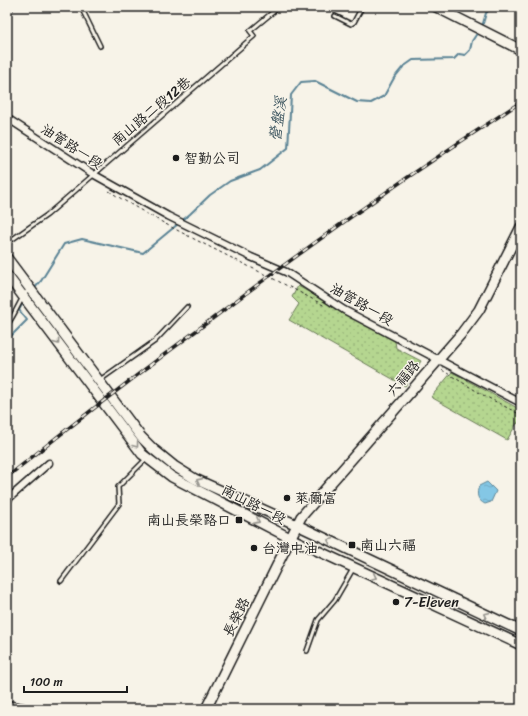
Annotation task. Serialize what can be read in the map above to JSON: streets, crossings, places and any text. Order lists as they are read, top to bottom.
{
  "streets": {
    "street": [
      "油管路一段",
      "六福路",
      "南山路一段",
      "長榮路"
    ],
    "lane": ["南山路二段12巷"]
  },
  "crossings": [
    ["南山路二段12巷", "油管路一段"],
    ["油管路一段", "六福路"],
    ["六福路", "南山路一段"],
    ["六福路", "長榮路"],
    ["南山路一段", "長榮路"]
  ],
  "water": ["營盤溪"],
  "places": {
    "other": [
      "智勤公司",
      "萊爾富",
      "台灣中油",
      "7-Eleven"
    ],
    "transit": ["南山長榮路口", "南山六福"]
  },
  "scale_bar": "100 m"
}
